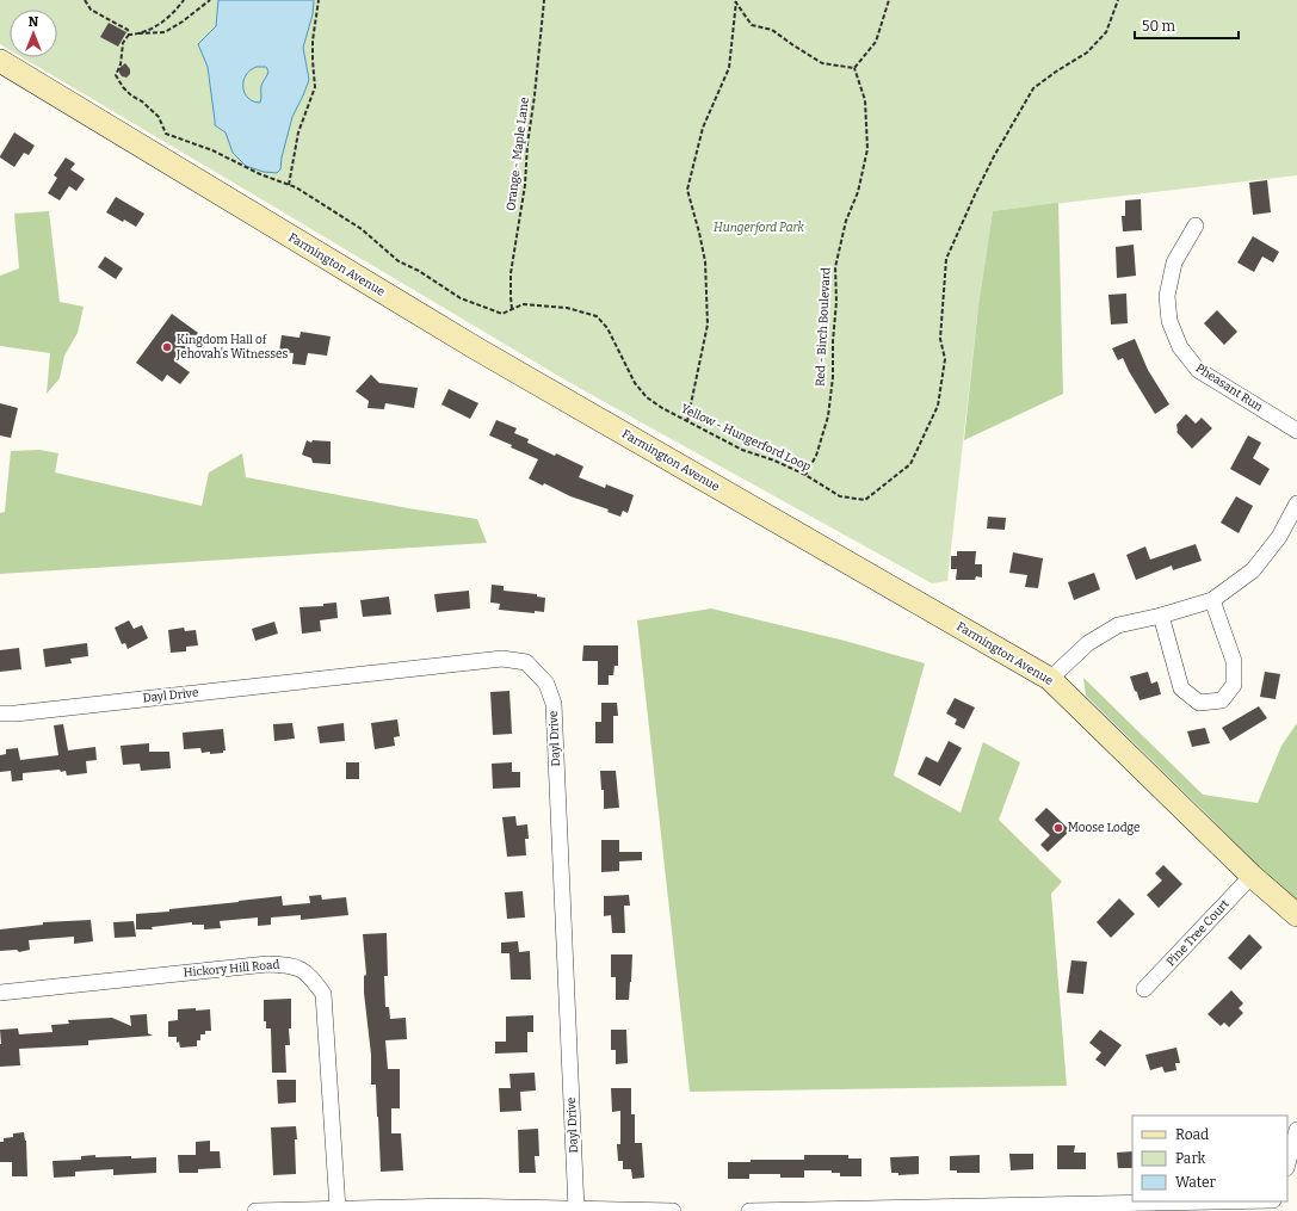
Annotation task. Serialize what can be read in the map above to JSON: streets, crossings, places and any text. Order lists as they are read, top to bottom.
{
  "streets": {
    "main road": ["Farmington Avenue"],
    "street": [
      "Pheasant Run",
      "Dayl Drive",
      "Pine Tree Court",
      "Hickory Hill Road"
    ],
    "path": ["Orange - Maple Lane", "Red - Birch Boulevard", "Yellow - Hungerford Loop"]
  },
  "crossings": [
    ["Orange - Maple Lane", "Yellow - Hungerford Loop"],
    ["Farmington Avenue", "Pine Tree Court"],
    ["Red - Birch Boulevard", "Yellow - Hungerford Loop"]
  ],
  "parks": ["Hungerford Park"],
  "places": ["Kingdom Hall of Jehovah's Witnesses", "Moose Lodge"],
  "legend": ["Road", "Park", "Water"],
  "scale_bar": "50 m",
  "north": "top"
}
